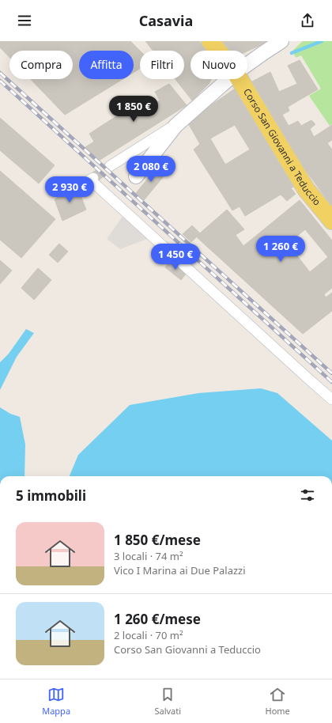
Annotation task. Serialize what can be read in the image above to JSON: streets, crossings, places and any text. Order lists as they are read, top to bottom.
{
  "streets": {
    "main road": ["Corso San Giovanni a Teduccio"]
  },
  "page": {
    "header": "Casavia",
    "chip": [
      "Compra",
      "Affitta",
      "Filtri",
      "Nuovo"
    ],
    "price": [
      "1 850 €",
      "2 080 €",
      "2 930 €",
      "1 260 €",
      "1 450 €"
    ],
    "heading": "5 immobili",
    "list": [
      {
        "name": "1 850 €/mese",
        "note": "3 locali · 74 m² · Vico I Marina ai Due Palazzi"
      },
      {
        "name": "1 260 €/mese",
        "note": "2 locali · 70 m² · Corso San Giovanni a Teduccio"
      }
    ],
    "tabs": ["Mappa", "Salvati", "Home"]
  }
}
